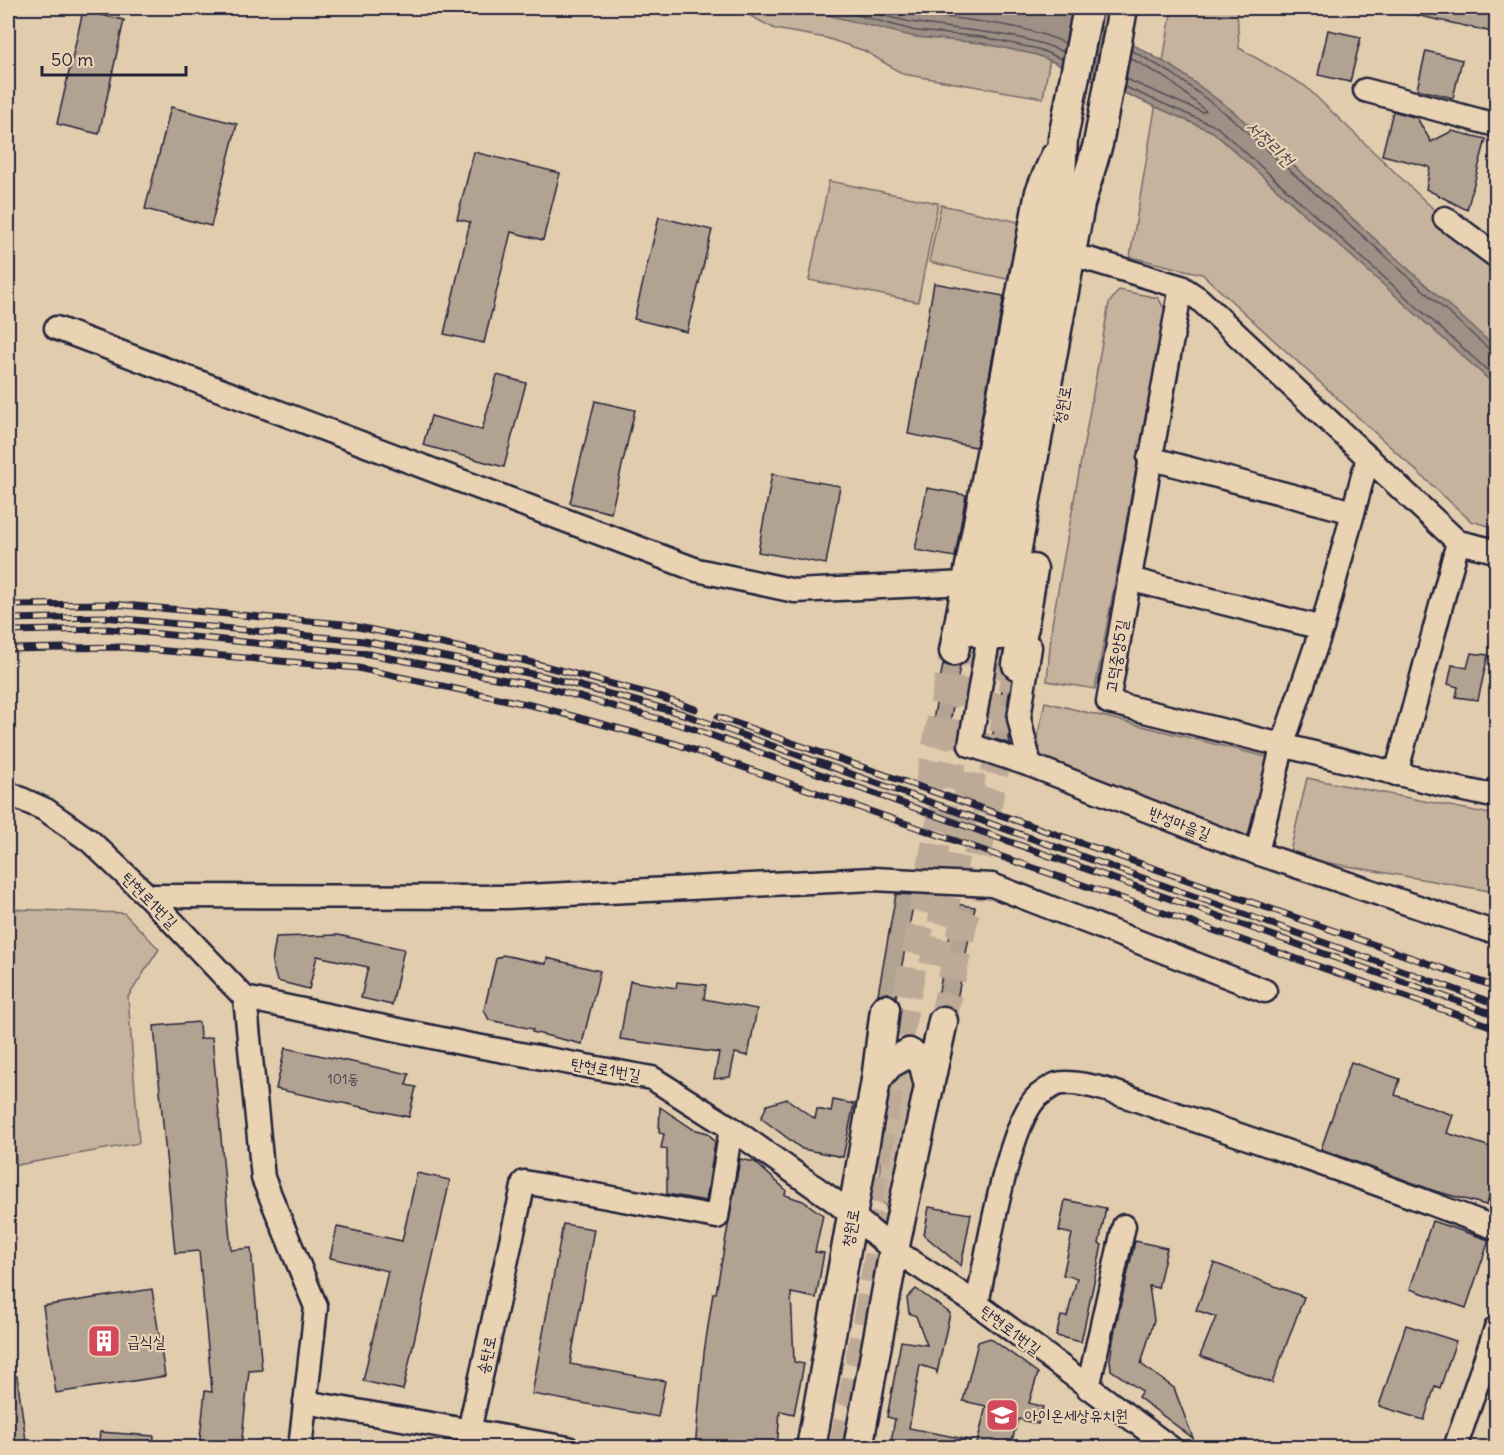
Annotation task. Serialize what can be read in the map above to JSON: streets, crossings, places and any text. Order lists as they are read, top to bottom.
{
  "streets": {
    "main road": ["청원로"],
    "street": [
      "고덕중앙5길",
      "반성마을길",
      "탄현로1번길",
      "송탄로"
    ]
  },
  "crossings": [
    ["청원로", "반성마을길"],
    ["청원로", "탄현로1번길"],
    ["탄현로1번길", "송탄로"]
  ],
  "water": ["서정리천"],
  "places": {
    "building": ["급식실"],
    "school or university": ["아이온세상유치원"]
  },
  "house_numbers": ["101동"],
  "scale_bar": "50 m"
}
